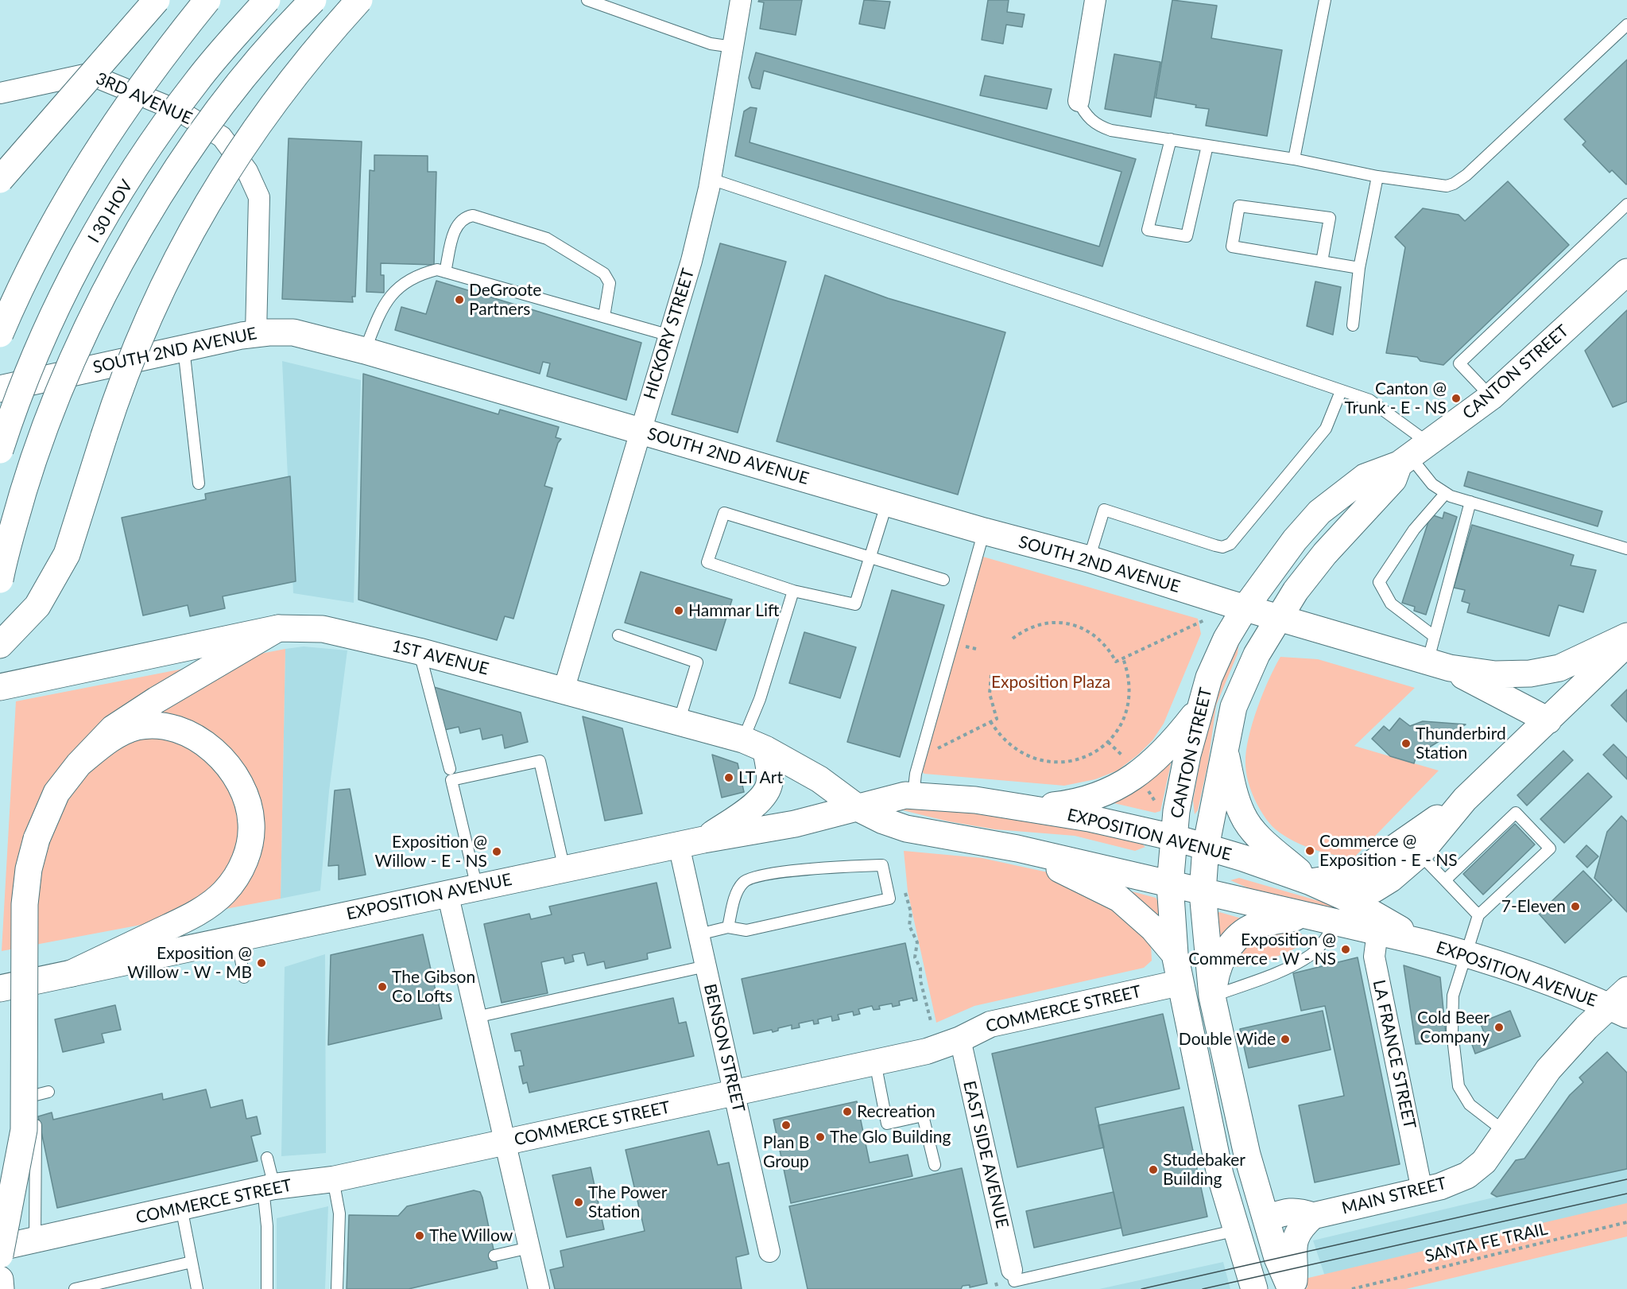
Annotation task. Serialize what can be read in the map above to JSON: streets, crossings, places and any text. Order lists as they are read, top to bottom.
{
  "streets": {
    "main road": [
      "I 30 HOV",
      "SOUTH 2ND AVENUE",
      "CANTON STREET",
      "1ST AVENUE",
      "EXPOSITION AVENUE",
      "MAIN STREET"
    ],
    "street": [
      "3RD AVENUE",
      "HICKORY STREET",
      "COMMERCE STREET",
      "BENSON STREET",
      "LA FRANCE STREET",
      "EAST SIDE AVENUE"
    ],
    "path": ["SANTA FE TRAIL"]
  },
  "crossings": [
    ["3RD AVENUE", "SOUTH 2ND AVENUE"],
    ["HICKORY STREET", "SOUTH 2ND AVENUE"],
    ["HICKORY STREET", "1ST AVENUE"],
    ["SOUTH 2ND AVENUE", "CANTON STREET"],
    ["CANTON STREET", "EXPOSITION AVENUE"],
    ["CANTON STREET", "COMMERCE STREET"],
    ["CANTON STREET", "MAIN STREET"],
    ["1ST AVENUE", "EXPOSITION AVENUE"],
    ["EXPOSITION AVENUE", "BENSON STREET"],
    ["EXPOSITION AVENUE", "LA FRANCE STREET"],
    ["EXPOSITION AVENUE", "MAIN STREET"],
    ["COMMERCE STREET", "BENSON STREET"],
    ["COMMERCE STREET", "EAST SIDE AVENUE"],
    ["LA FRANCE STREET", "MAIN STREET"]
  ],
  "parks": ["Exposition Plaza"],
  "places": [
    "DeGroote Partners",
    "Canton @ Trunk - E - NS",
    "Hammar Lift",
    "Thunderbird Station",
    "LT Art",
    "Commerce @ Exposition - E - NS",
    "Exposition @ Willow - E - NS",
    "7-Eleven",
    "Exposition @ Commerce - W - NS",
    "Exposition @ Willow - W - MB",
    "The Gibson Co Lofts",
    "Cold Beer Company",
    "Double Wide",
    "Recreation",
    "Plan B Group",
    "The Glo Building",
    "Studebaker Building",
    "The Power Station",
    "The Willow"
  ]
}
